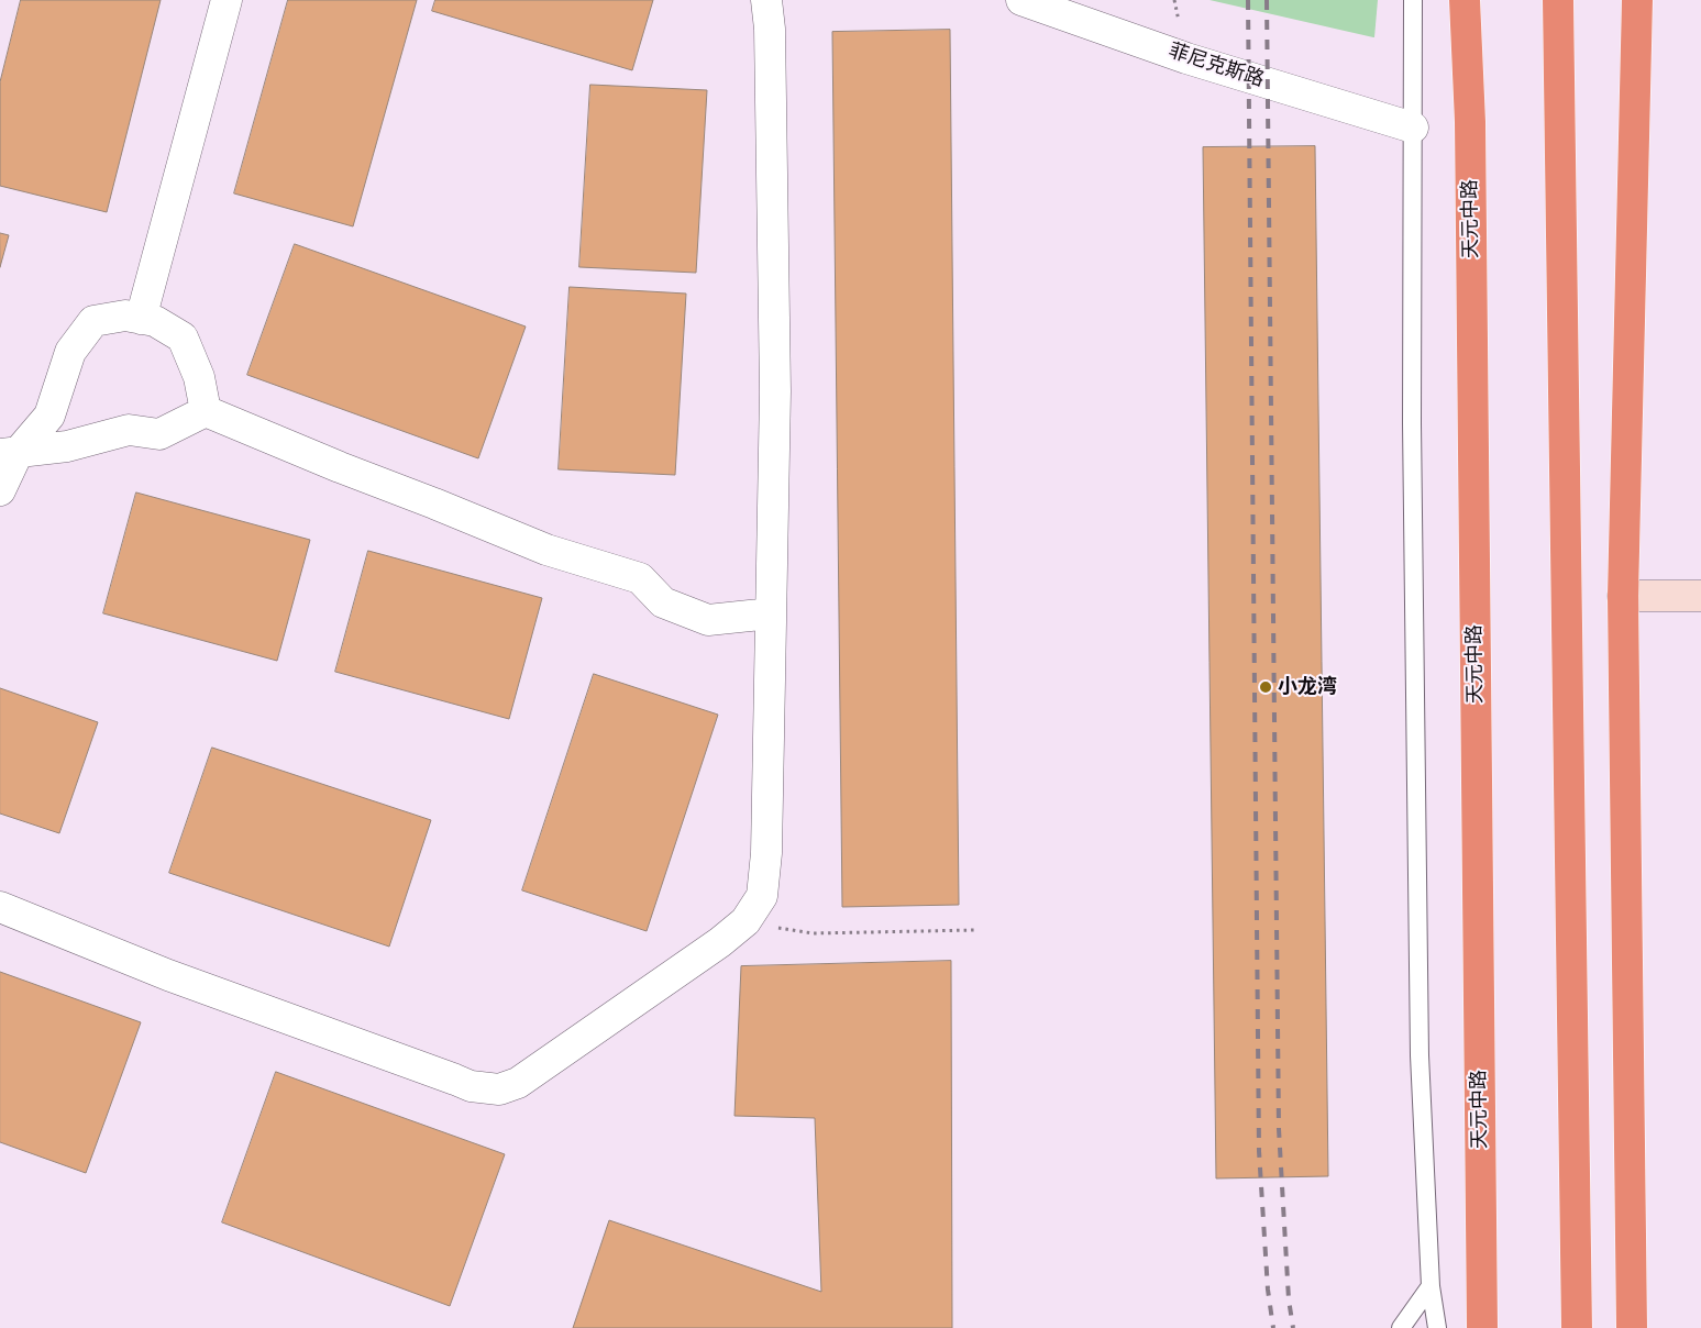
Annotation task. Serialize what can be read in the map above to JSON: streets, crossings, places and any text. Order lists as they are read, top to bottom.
{
  "streets": {
    "highway": ["天元中路"],
    "street": ["菲尼克斯路"]
  },
  "places": ["小龙湾"]
}
